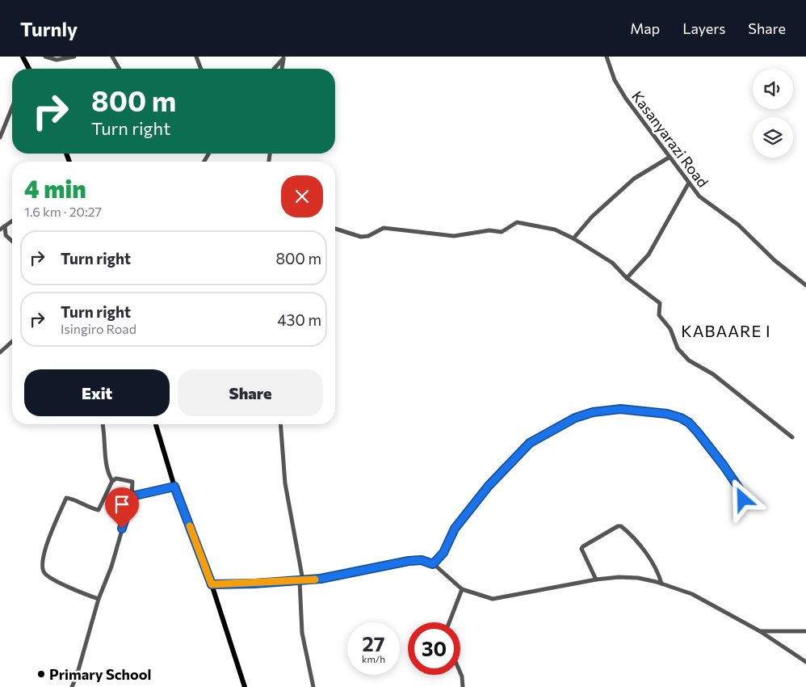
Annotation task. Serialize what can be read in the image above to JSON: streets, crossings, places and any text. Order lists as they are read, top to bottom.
{
  "streets": {
    "street": ["Kasanyarazi Road"]
  },
  "districts": ["KABAARE I"],
  "places": ["Primary School"],
  "page": {
    "header": "Turnly",
    "nav": ["Map", "Layers", "Share"],
    "turn": ["800 m", "Turn right"],
    "heading": ["4 min", "1.6 km · 20:27"],
    "list": [
      {
        "name": "Turn right",
        "value": "800 m"
      },
      {
        "name": "Turn right",
        "note": "Isingiro Road",
        "value": "430 m"
      }
    ],
    "buttons": ["Exit", "Share"],
    "speed": "27 km/h",
    "limit": "30"
  }
}
